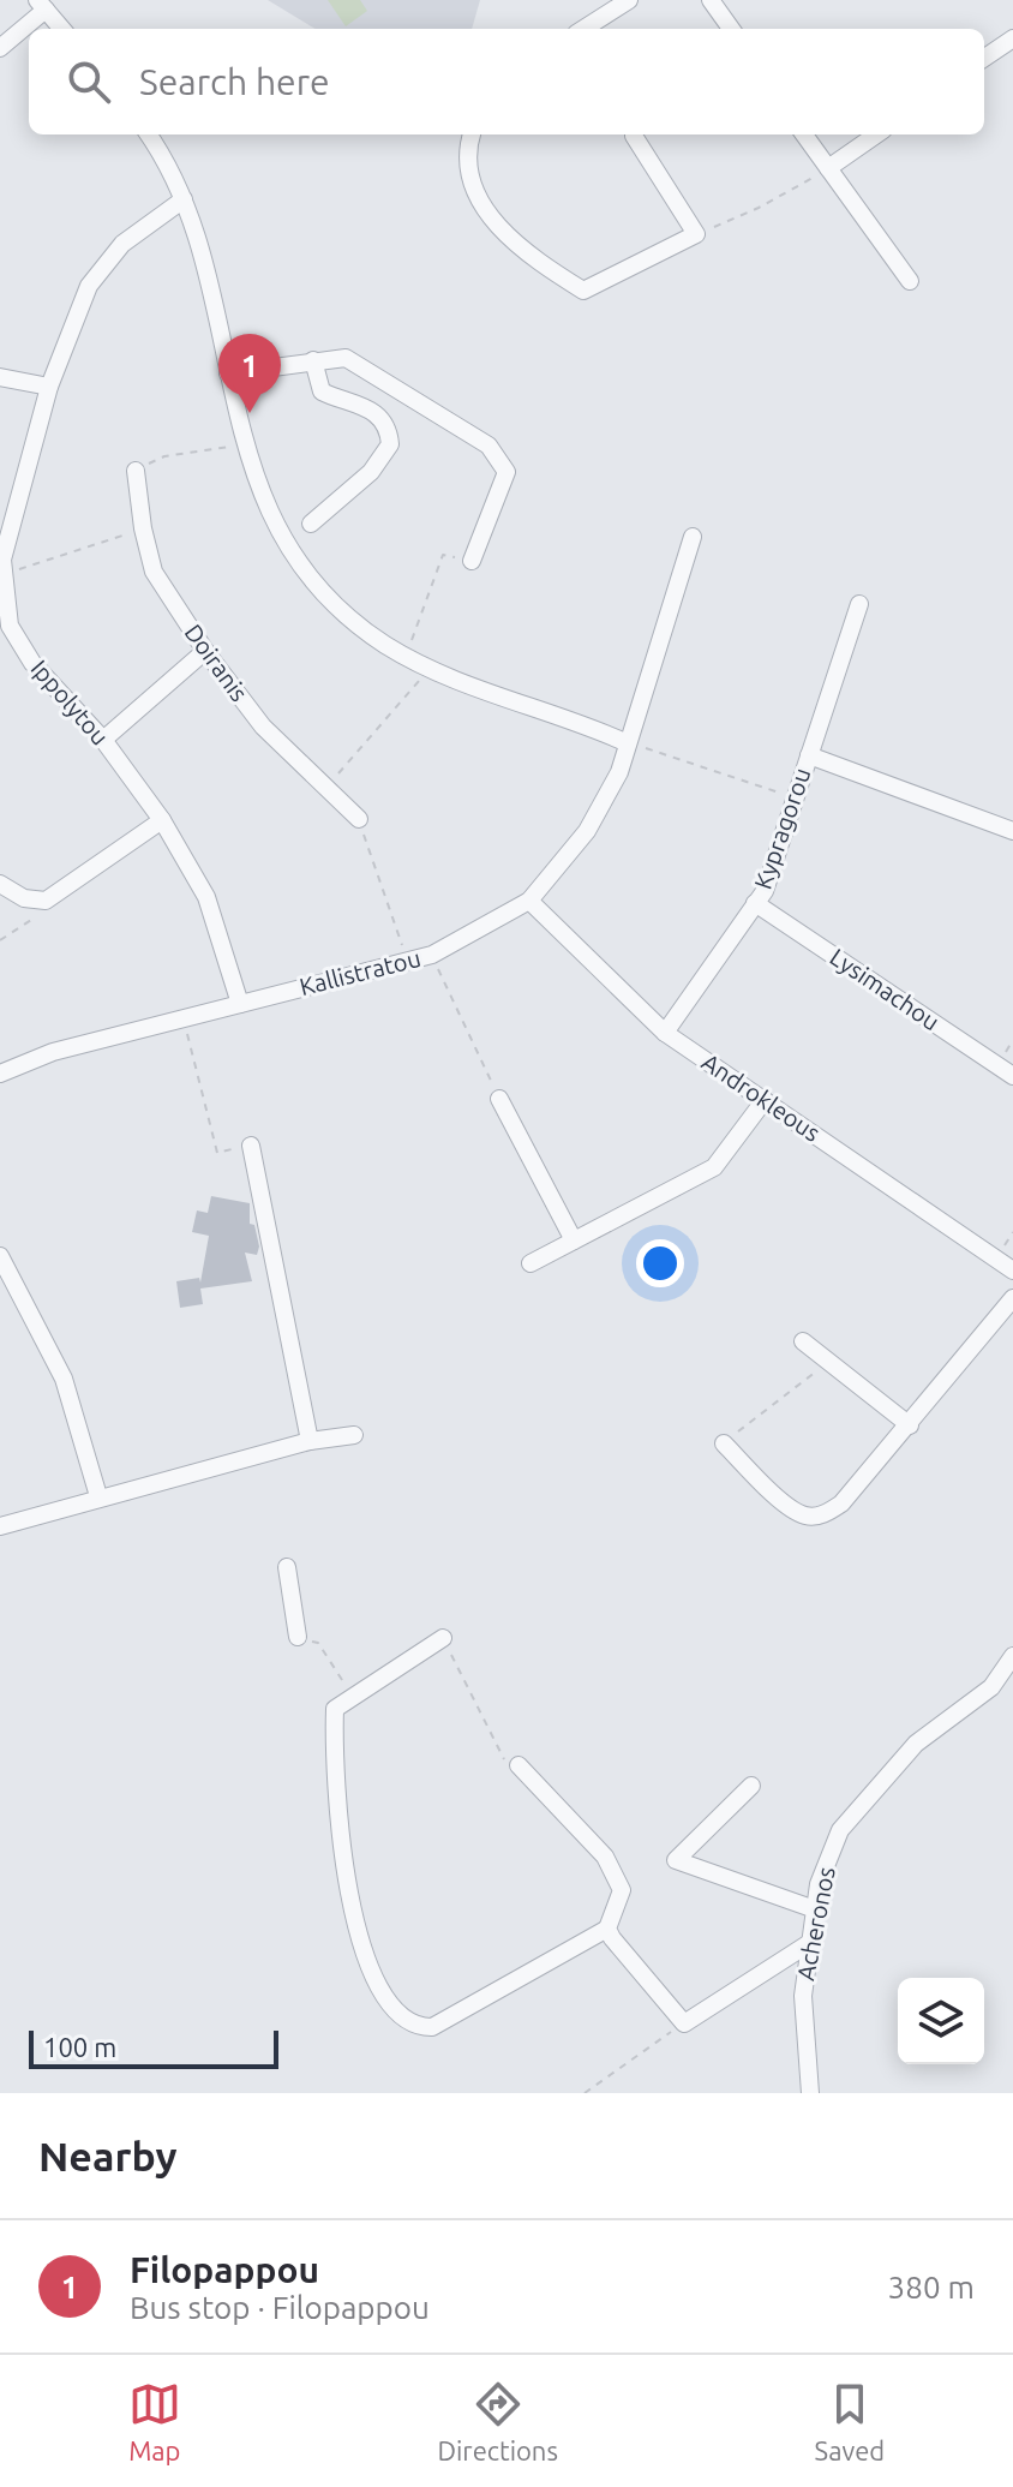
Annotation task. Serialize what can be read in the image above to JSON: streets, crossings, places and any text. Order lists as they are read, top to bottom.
{
  "streets": {
    "street": [
      "Doiranis",
      "Ippolytou",
      "Kypragorou",
      "Kallistratou",
      "Lysimachou",
      "Androkleous",
      "Acheronos"
    ]
  },
  "crossings": [
    ["Ippolytou", "Kallistratou"],
    ["Kypragorou", "Lysimachou"],
    ["Kypragorou", "Androkleous"],
    ["Kallistratou", "Androkleous"]
  ],
  "scale_bar": "100 m",
  "page": {
    "search": "Search here",
    "pins": "1",
    "scale": "100 m",
    "heading": "Nearby",
    "list": [
      {
        "mark": "1",
        "name": "Filopappou",
        "note": "Bus stop · Filopappou",
        "value": "380 m"
      }
    ],
    "nav": ["Map", "Directions", "Saved"]
  }
}
